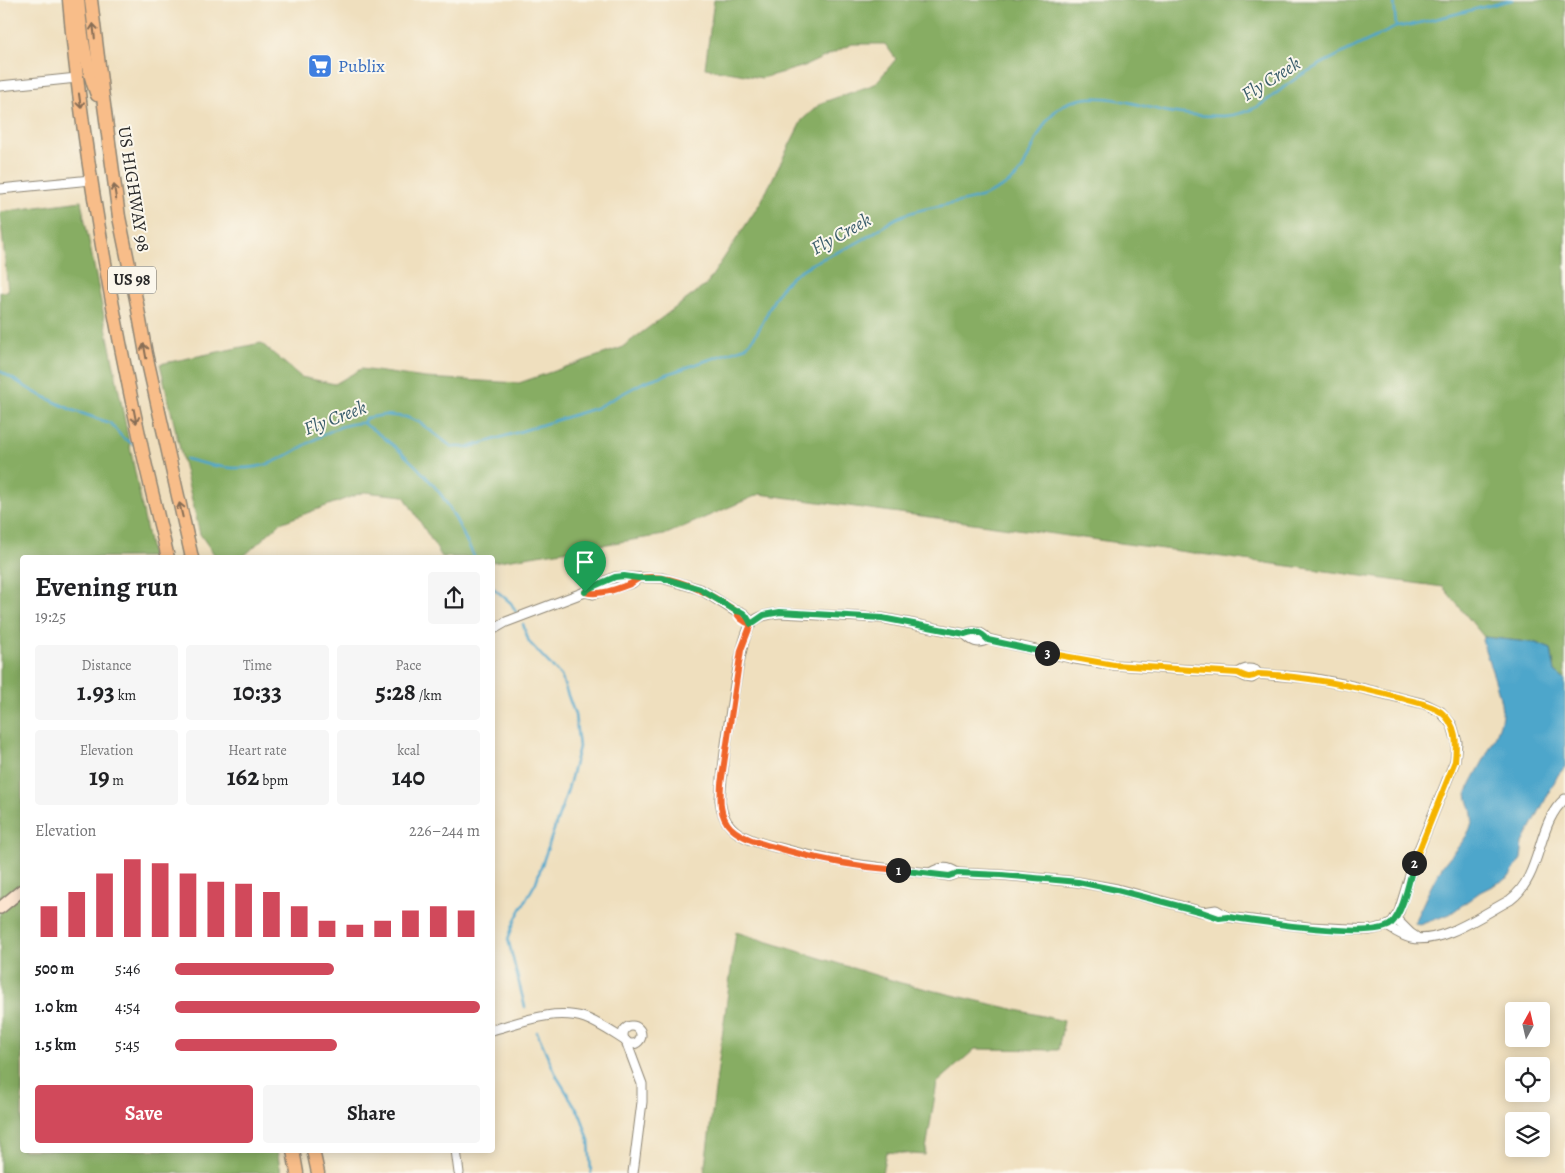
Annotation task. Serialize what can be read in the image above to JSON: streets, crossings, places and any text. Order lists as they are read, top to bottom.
{
  "streets": {
    "main road": ["US HIGHWAY 98", "US 98"]
  },
  "water": ["Fly Creek"],
  "places": {
    "supermarket": ["Publix"]
  },
  "north": "top",
  "page": {
    "heading": ["Evening run", "19:25"],
    "stats": [
      ["Distance", "1.93 km"],
      ["Time", "10:33"],
      ["Pace", "5:28 /km"],
      ["Elevation", "19 m"],
      ["Heart rate", "162 bpm"],
      ["kcal", "140"]
    ],
    "pins": ["3", "2", "1"],
    "chart": ["Elevation", "226–244 m"],
    "list": [
      {
        "name": "500 m",
        "note": "5:46"
      },
      {
        "name": "1.0 km",
        "note": "4:54"
      },
      {
        "name": "1.5 km",
        "note": "5:45"
      }
    ],
    "buttons": ["Save", "Share"]
  }
}
